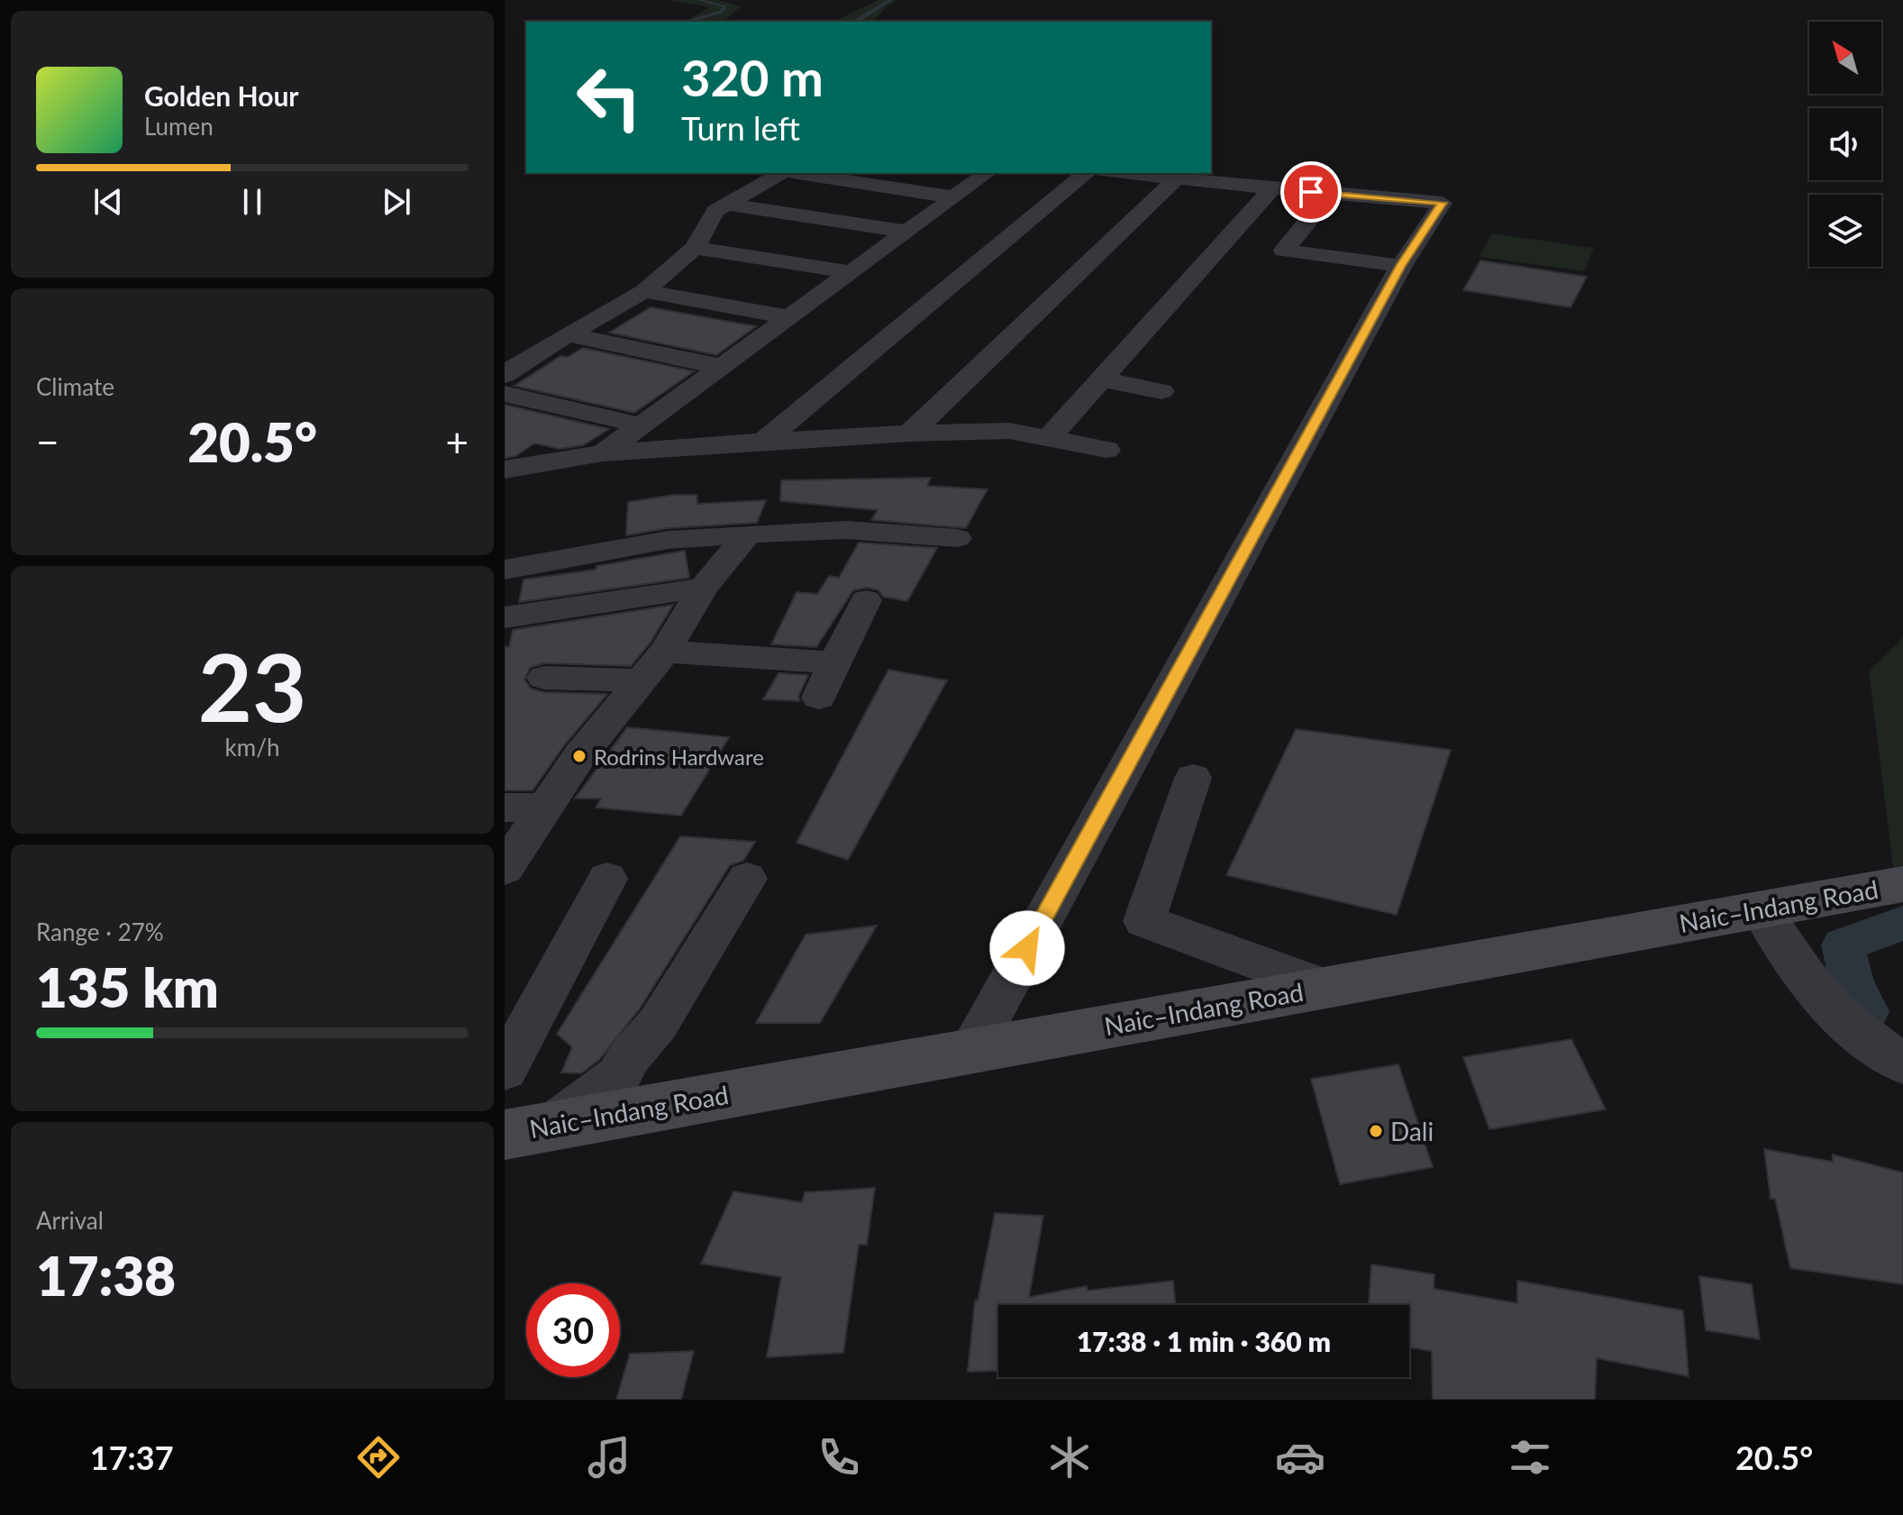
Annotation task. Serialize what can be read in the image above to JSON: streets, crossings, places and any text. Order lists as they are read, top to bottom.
{
  "streets": {
    "main road": ["Naic–Indang Road"]
  },
  "places": ["Rodrins Hardware", "Dali"],
  "north": "top left",
  "page": {
    "turn": ["320 m", "Turn left"],
    "song": ["Golden Hour", "Lumen"],
    "tile": [
      "Climate",
      ["23", "km/h"],
      ["Range · 27%", "135 km"],
      ["Arrival", "17:38"]
    ],
    "heat": ["−", "20.5°", "+"],
    "limit": "30",
    "trip": "17:38 · 1 min · 360 m",
    "tabs": ["17:37", "20.5°"]
  }
}
